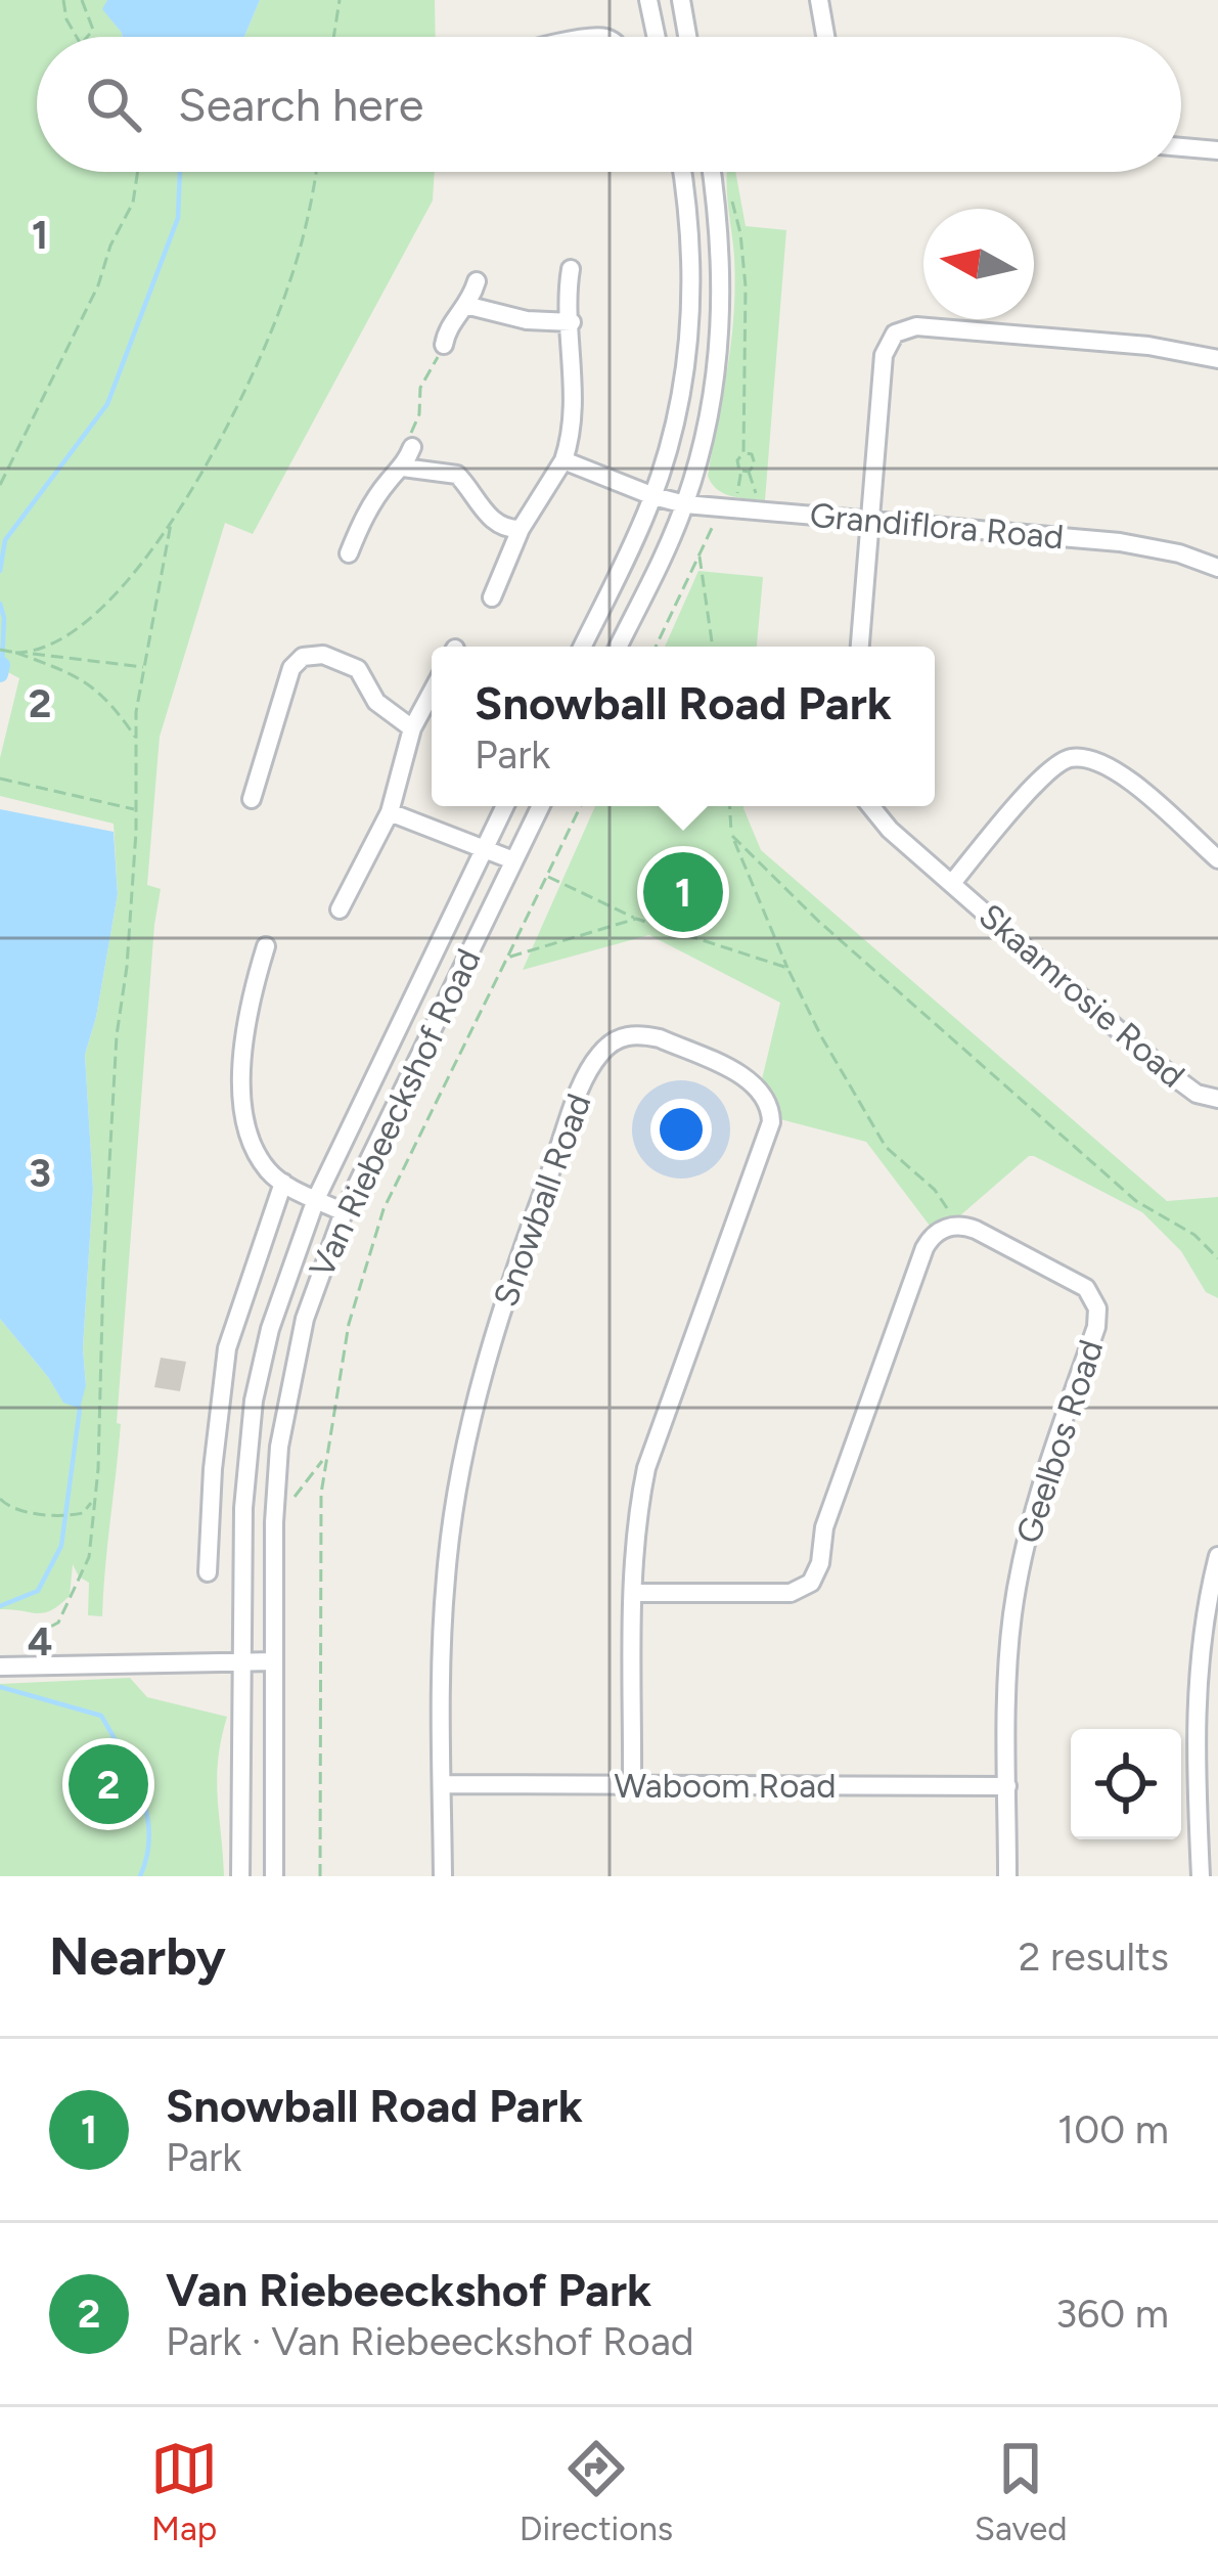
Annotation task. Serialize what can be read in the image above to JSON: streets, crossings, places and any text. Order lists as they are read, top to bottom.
{
  "streets": {
    "street": [
      "Grandiflora Road",
      "Skaamrosie Road",
      "Van Riebeeckshof Road",
      "Snowball Road",
      "Geelbos Road",
      "Waboom Road"
    ]
  },
  "crossings": [
    ["Snowball Road", "Geelbos Road"],
    ["Snowball Road", "Waboom Road"],
    ["Geelbos Road", "Waboom Road"]
  ],
  "north": "left",
  "page": {
    "search": "Search here",
    "popup": ["Snowball Road Park", "Park"],
    "pins": ["1", "2"],
    "heading": ["Nearby", "2 results"],
    "list": [
      {
        "mark": "1",
        "name": "Snowball Road Park",
        "note": "Park",
        "value": "100 m"
      },
      {
        "mark": "2",
        "name": "Van Riebeeckshof Park",
        "note": "Park · Van Riebeeckshof Road",
        "value": "360 m"
      }
    ],
    "nav": ["Map", "Directions", "Saved"]
  },
  "grid": {
    "rows": [
      "1",
      "2",
      "3",
      "4"
    ]
  }
}
